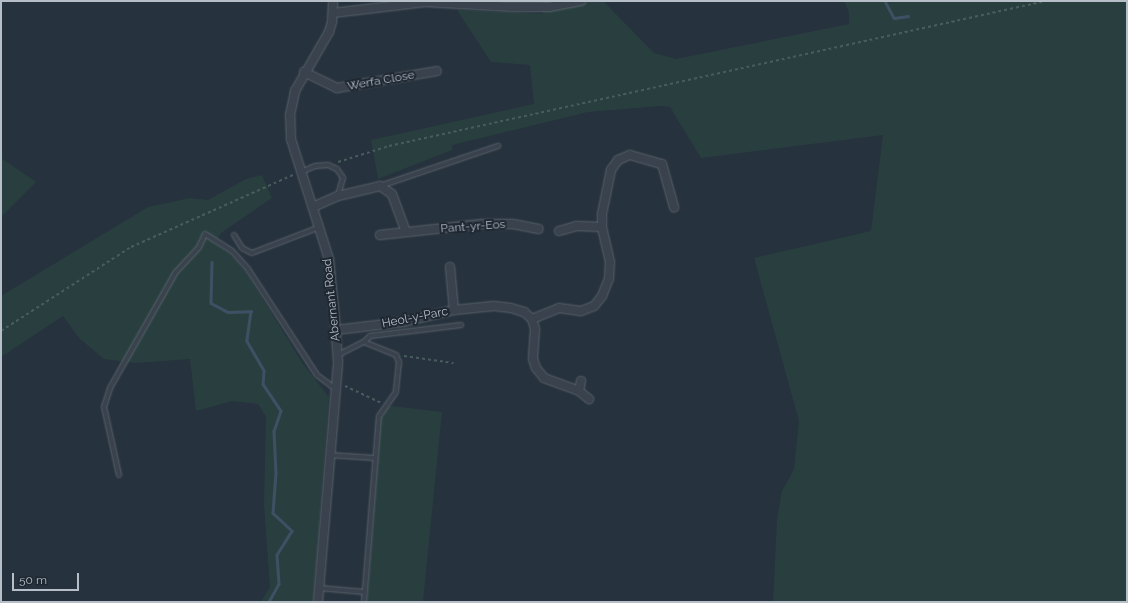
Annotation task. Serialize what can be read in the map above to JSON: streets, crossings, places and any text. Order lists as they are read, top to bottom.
{
  "streets": {
    "street": [
      "Werfa Close",
      "Pant-yr-Eos",
      "Abernant Road",
      "Heol-y-Parc"
    ]
  },
  "crossings": [
    ["Werfa Close", "Abernant Road"],
    ["Abernant Road", "Heol-y-Parc"]
  ],
  "scale_bar": "50 m"
}
